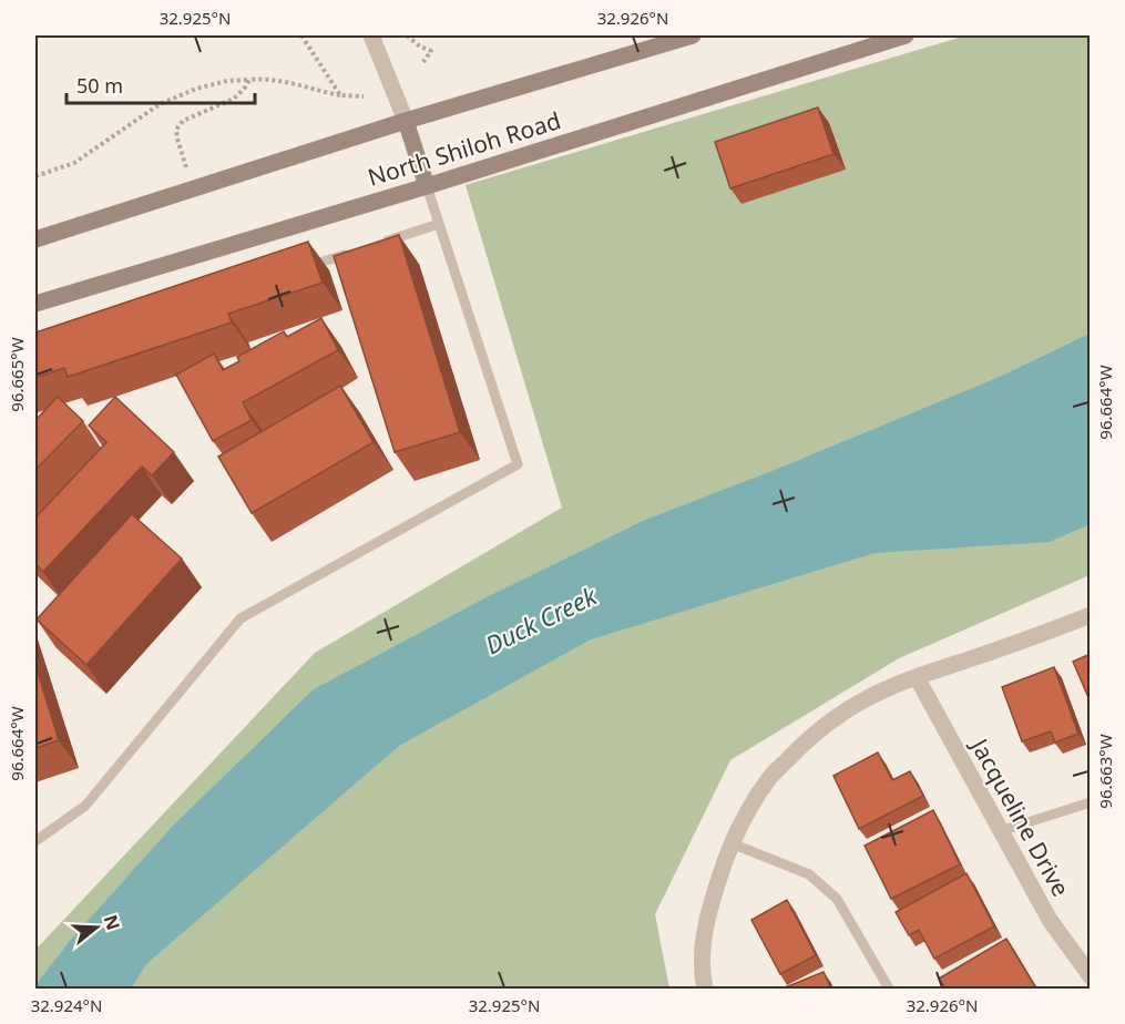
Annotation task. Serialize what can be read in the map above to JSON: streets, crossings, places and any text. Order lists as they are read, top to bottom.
{
  "streets": {
    "main road": ["North Shiloh Road"],
    "street": ["Jacqueline Drive"]
  },
  "water": ["Duck Creek"],
  "scale_bar": "50 m",
  "north": "right",
  "coordinates": [
    "32.925°N",
    "32.926°N",
    "96.665°W",
    "96.664°W",
    "96.663°W",
    "32.924°N"
  ]
}
